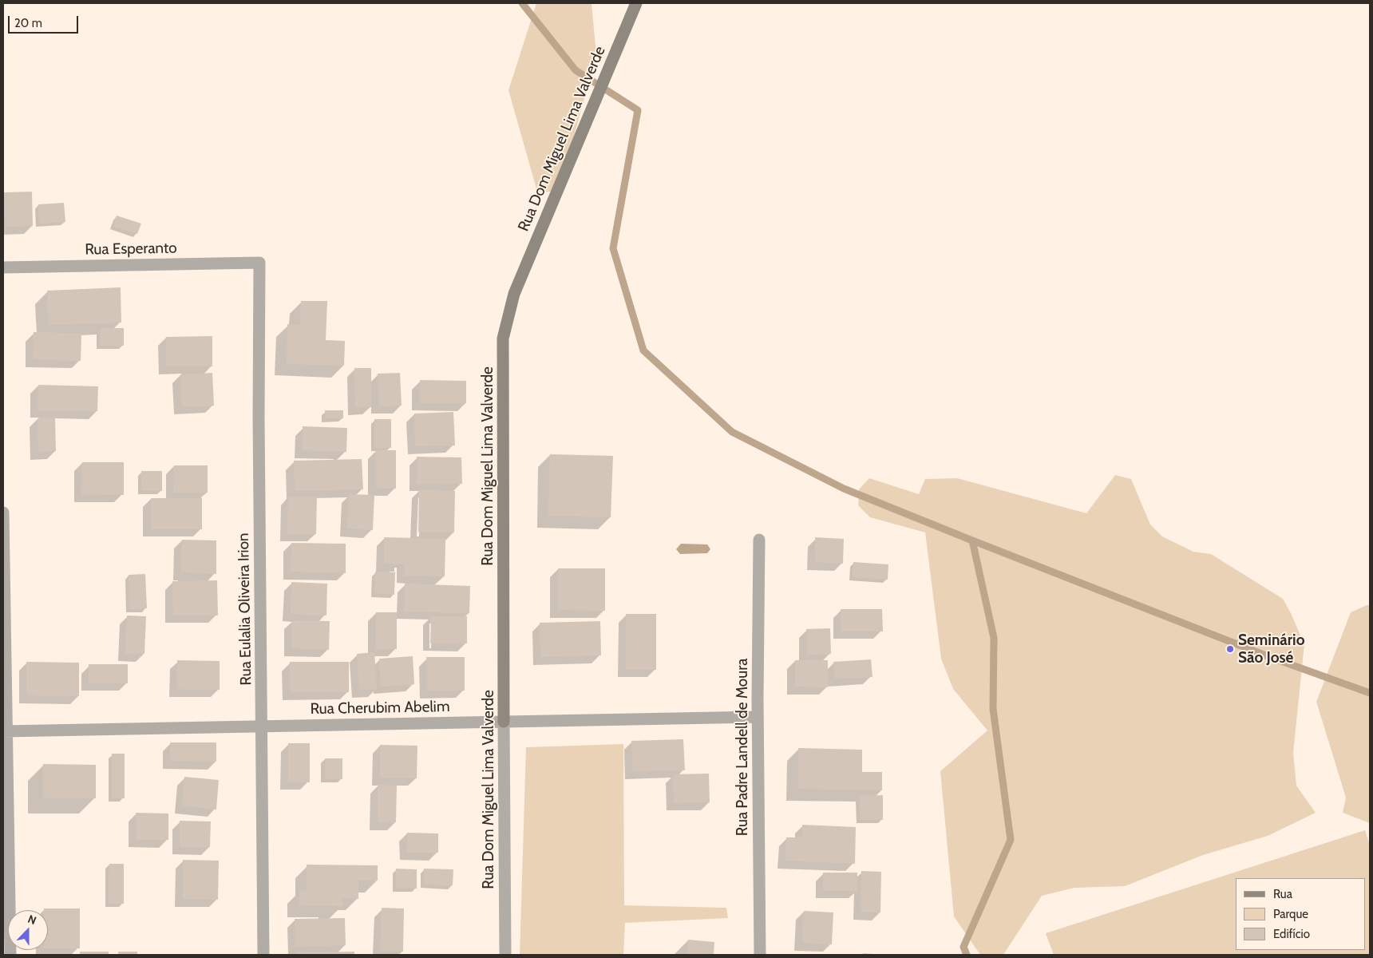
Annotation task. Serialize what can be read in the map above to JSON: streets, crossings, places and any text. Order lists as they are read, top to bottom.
{
  "streets": {
    "street": [
      "Rua Dom Miguel Lima Valverde",
      "Rua Esperanto",
      "Rua Eulalia Oliveira Irion",
      "Rua Cherubim Abelim",
      "Rua Padre Landell de Moura"
    ]
  },
  "crossings": [
    ["Rua Dom Miguel Lima Valverde", "Rua Cherubim Abelim"],
    ["Rua Esperanto", "Rua Eulalia Oliveira Irion"],
    ["Rua Eulalia Oliveira Irion", "Rua Cherubim Abelim"],
    ["Rua Cherubim Abelim", "Rua Padre Landell de Moura"]
  ],
  "places": ["Seminário São José"],
  "legend": ["Rua", "Parque", "Edifício"],
  "scale_bar": "20 m",
  "north": "top"
}
